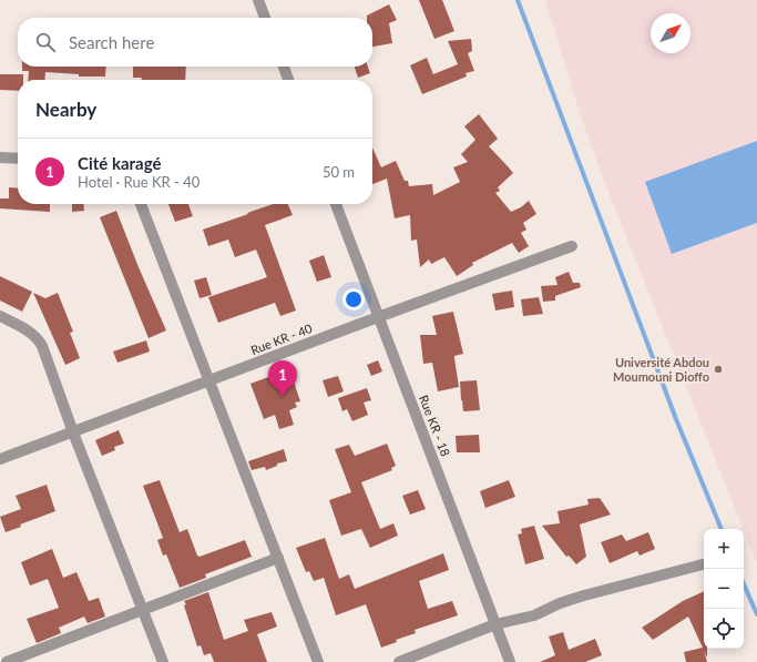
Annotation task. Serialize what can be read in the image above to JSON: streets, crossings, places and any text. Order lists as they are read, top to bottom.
{
  "streets": {
    "street": ["Rue KR - 40", "Rue KR - 18"]
  },
  "crossings": [
    ["Rue KR - 40", "Rue KR - 18"]
  ],
  "places": ["Université Abdou Moumouni Dioffo"],
  "north": "top right",
  "page": {
    "search": "Search here",
    "heading": "Nearby",
    "list": [
      {
        "mark": "1",
        "name": "Cité karagé",
        "note": "Hotel · Rue KR - 40",
        "value": "50 m"
      }
    ],
    "pins": "1",
    "map_buttons": ["+", "−"]
  }
}
